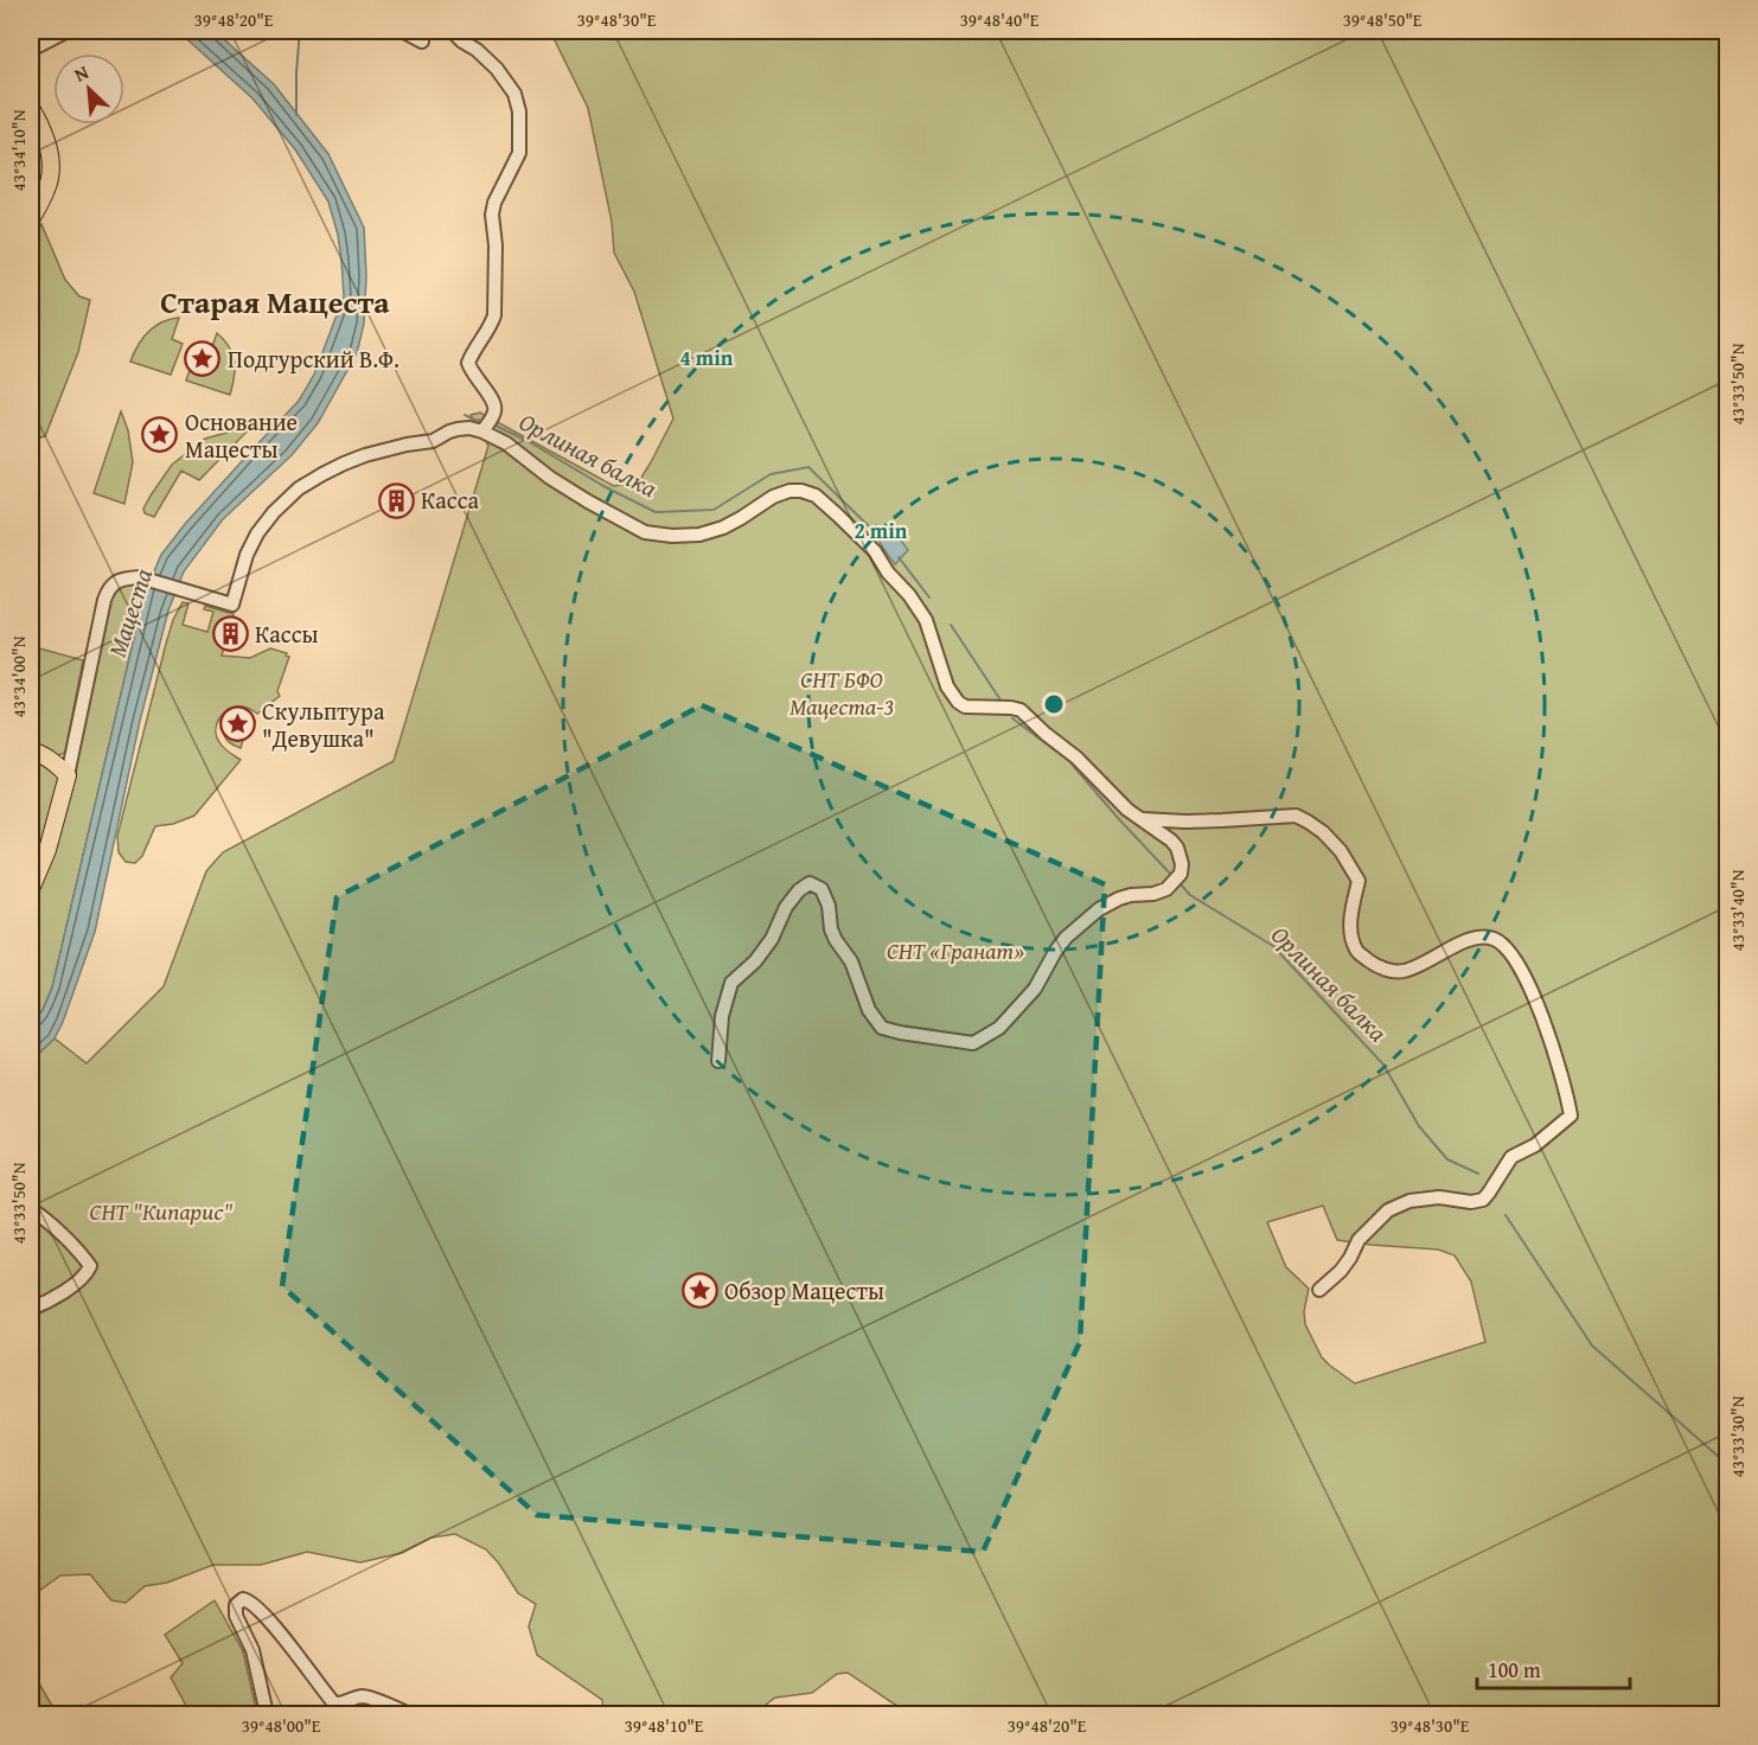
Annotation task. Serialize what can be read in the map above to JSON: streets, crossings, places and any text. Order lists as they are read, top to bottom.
{
  "districts": ["Старая Мацеста"],
  "water": ["Орлиная балка", "Мацеста"],
  "parks": ["СНТ БФО Мацеста-3", "СНТ «Гранат»", "СНТ \"Кипарис\""],
  "places": {
    "place": [
      "Подгурский В.Ф.",
      "Основание Мацесты",
      "Скульптура \"Девушка\"",
      "Обзор Мацесты"
    ],
    "building": ["Касса", "Кассы"]
  },
  "scale_bar": "100 m",
  "north": "top left",
  "coordinates": [
    "39°48'20\"E",
    "39°48'30\"E",
    "39°48'40\"E",
    "39°48'50\"E",
    "43°34'10\"N",
    "43°33'50\"N",
    "43°34'00\"N",
    "43°33'40\"N",
    "43°33'30\"N",
    "39°48'00\"E",
    "39°48'10\"E"
  ],
  "rings": ["4 min", "2 min"]
}
